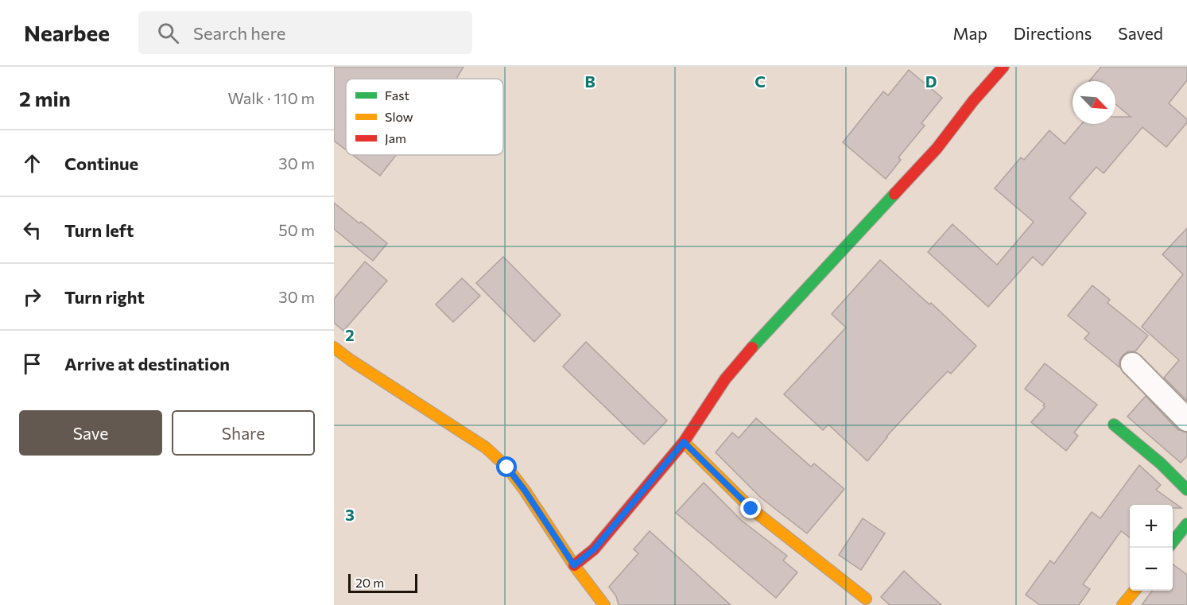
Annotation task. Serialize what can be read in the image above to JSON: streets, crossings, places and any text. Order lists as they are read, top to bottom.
{
  "legend": ["Fast", "Slow", "Jam"],
  "scale_bar": "20 m",
  "north": "bottom right",
  "page": {
    "header": "Nearbee",
    "search": "Search here",
    "nav": ["Map", "Directions", "Saved"],
    "heading": ["2 min", "Walk · 110 m"],
    "list": [
      ["Continue", "30 m"],
      ["Turn left", "50 m"],
      ["Turn right", "30 m"],
      "Arrive at destination"
    ],
    "buttons": ["Save", "Share"],
    "map_buttons": ["+", "−"],
    "scale": "20 m"
  },
  "grid": {
    "columns": ["B", "C", "D"],
    "rows": ["2", "3"]
  }
}
